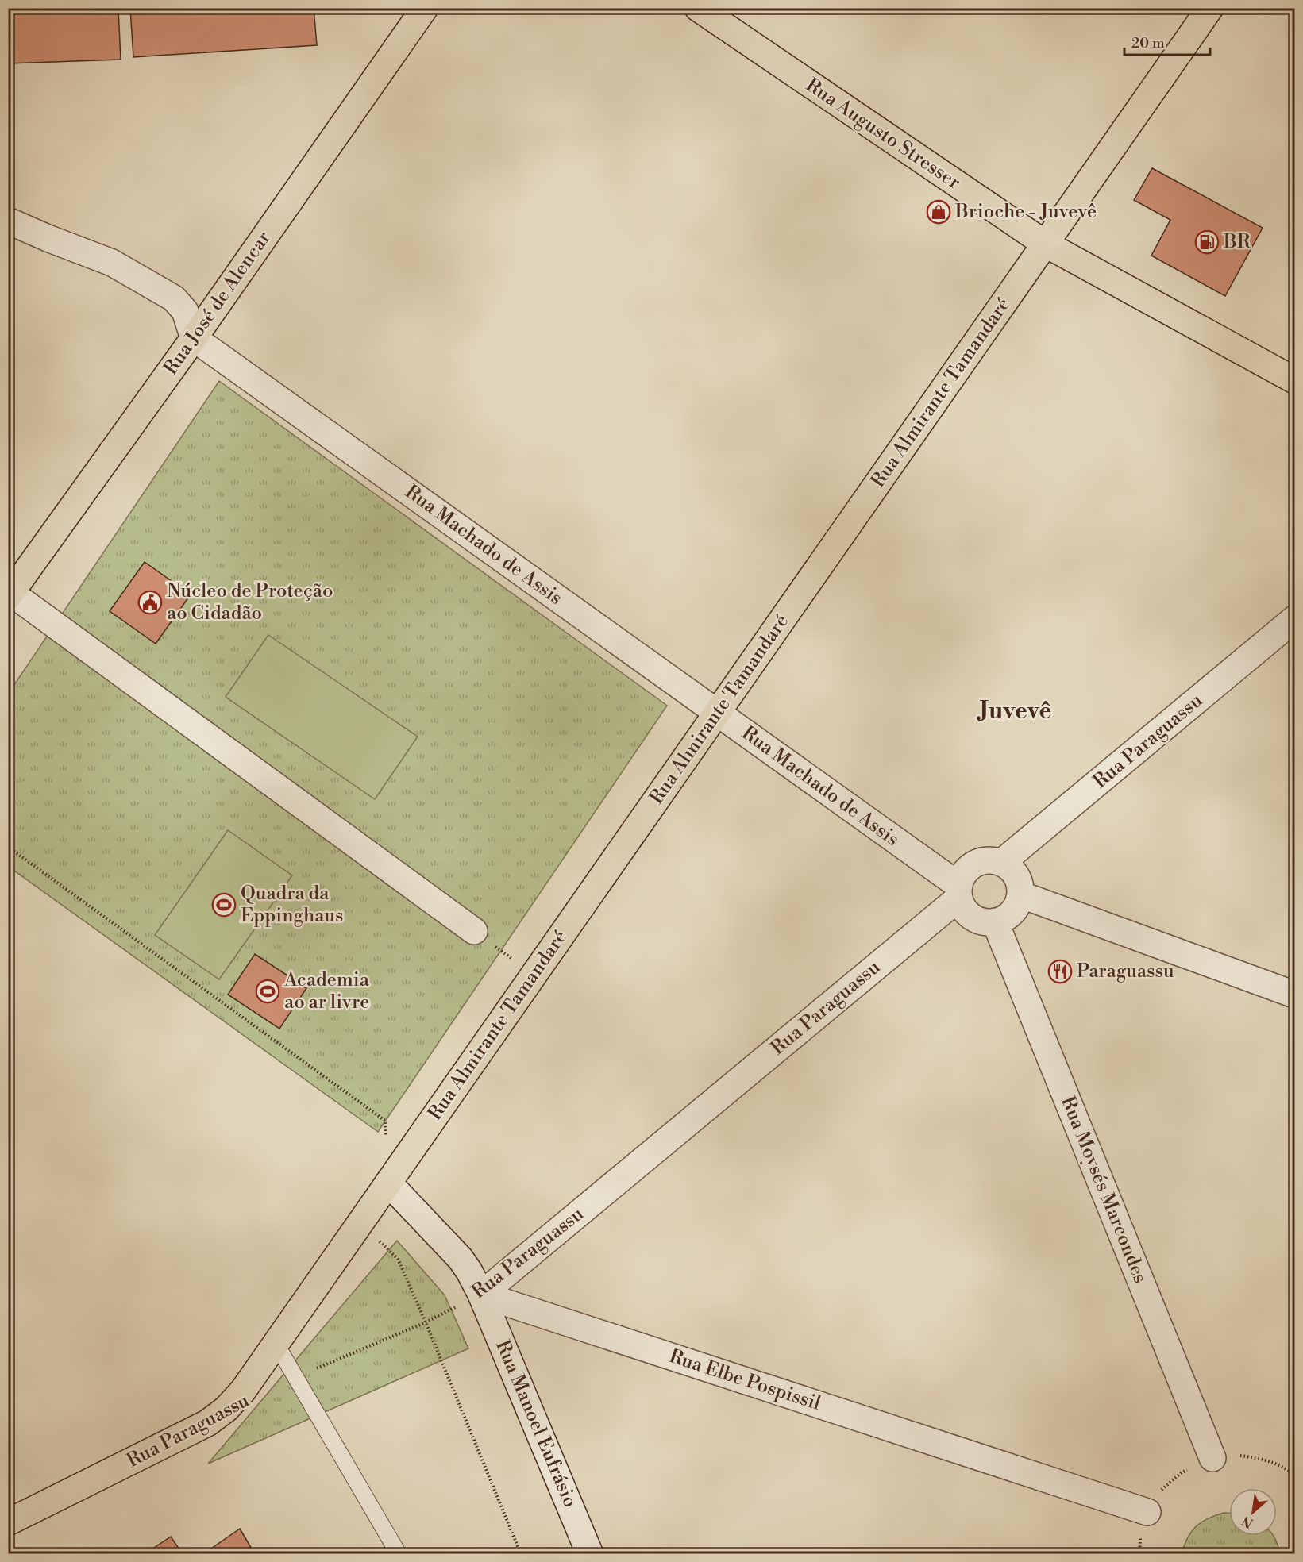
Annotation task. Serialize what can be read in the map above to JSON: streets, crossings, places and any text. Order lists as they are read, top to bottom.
{
  "streets": {
    "main road": [
      "Rua Augusto Stresser",
      "Rua José de Alencar",
      "Rua Almirante Tamandaré",
      "Rua Paraguassu"
    ],
    "street": [
      "Rua Machado de Assis",
      "Rua Moysés Marcondes",
      "Rua Elbe Pospissil",
      "Rua Manoel Eufrásio"
    ]
  },
  "crossings": [
    ["Rua Augusto Stresser", "Rua Almirante Tamandaré"],
    ["Rua José de Alencar", "Rua Machado de Assis"],
    ["Rua Almirante Tamandaré", "Rua Machado de Assis"],
    ["Rua Almirante Tamandaré", "Rua Paraguassu"],
    ["Rua Machado de Assis", "Rua Paraguassu"],
    ["Rua Machado de Assis", "Rua Moysés Marcondes"],
    ["Rua Paraguassu", "Rua Moysés Marcondes"],
    ["Rua Paraguassu", "Rua Elbe Pospissil"],
    ["Rua Paraguassu", "Rua Manoel Eufrásio"],
    ["Rua Elbe Pospissil", "Rua Manoel Eufrásio"]
  ],
  "districts": ["Juvevê"],
  "places": {
    "shop": ["Brioche - Juvevê"],
    "fuel station": ["BR"],
    "public building": ["Núcleo de Proteção ao Cidadão"],
    "sports": ["Quadra da Eppinghaus", "Academia ao ar livre"],
    "restaurant": ["Paraguassu"]
  },
  "scale_bar": "20 m",
  "north": "bottom left"
}
